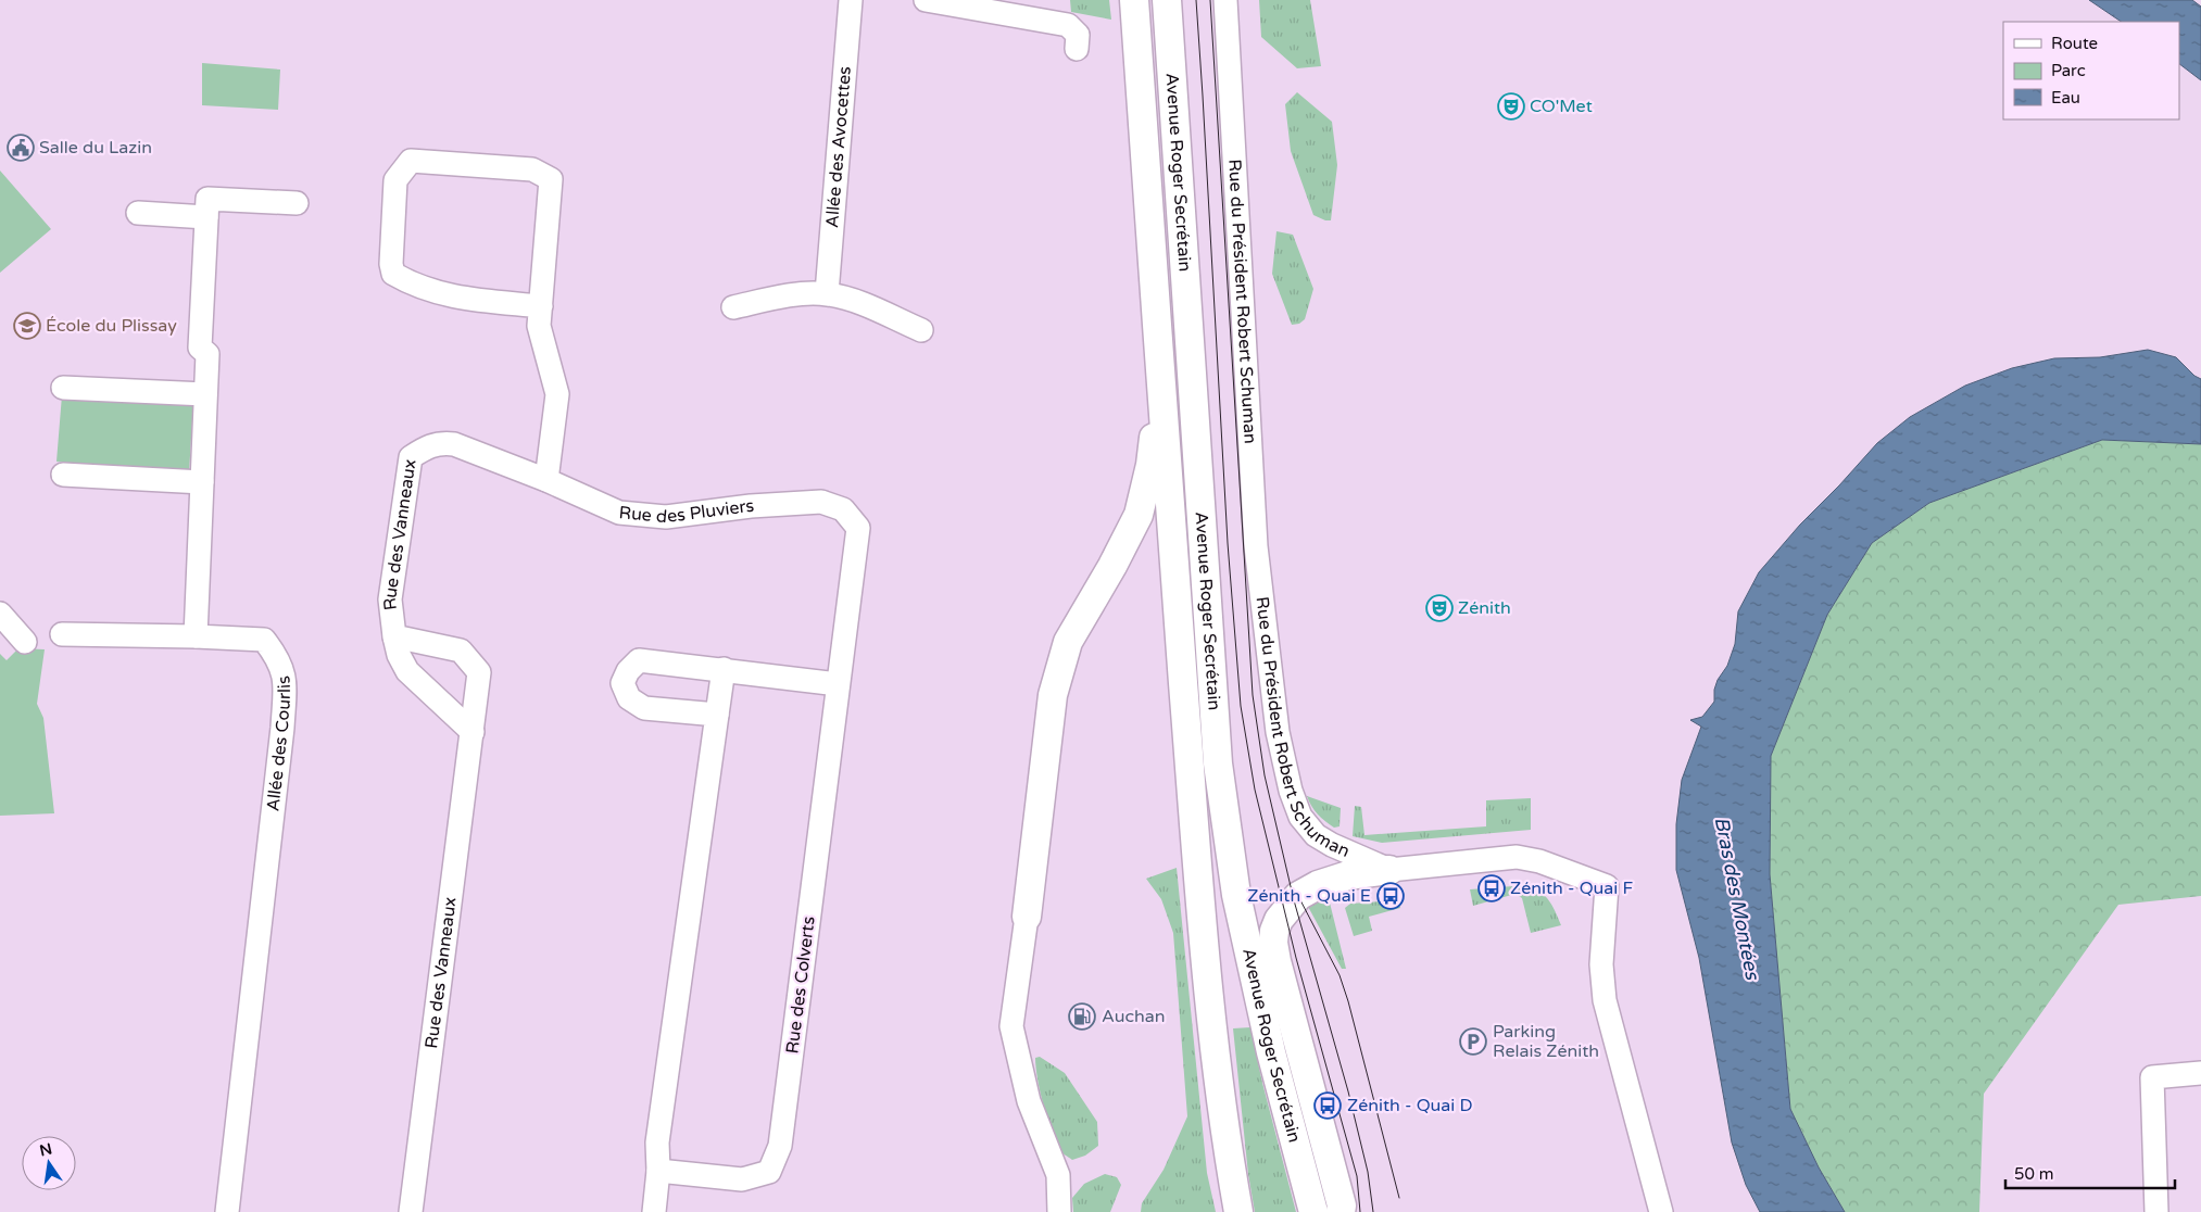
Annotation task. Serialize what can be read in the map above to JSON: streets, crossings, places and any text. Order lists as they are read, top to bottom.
{
  "streets": {
    "main road": ["Avenue Roger Secrétain"],
    "street": [
      "Allée des Avocettes",
      "Rue du Président Robert Schuman",
      "Rue des Pluviers",
      "Rue des Vanneaux",
      "Allée des Courlis",
      "Rue des Colverts"
    ]
  },
  "crossings": [
    ["Rue des Pluviers", "Rue des Vanneaux"],
    ["Rue des Pluviers", "Rue des Colverts"]
  ],
  "water": ["Bras des Montées"],
  "places": {
    "theatre": ["CO'Met", "Zénith"],
    "public building": ["Salle du Lazin"],
    "school or university": ["École du Plissay"],
    "bus stop": ["Zénith - Quai F", "Zénith - Quai E", "Zénith - Quai D"],
    "fuel station": ["Auchan"],
    "parking": ["Parking Relais Zénith"]
  },
  "legend": ["Route", "Parc", "Eau"],
  "scale_bar": "50 m",
  "north": "top"
}
